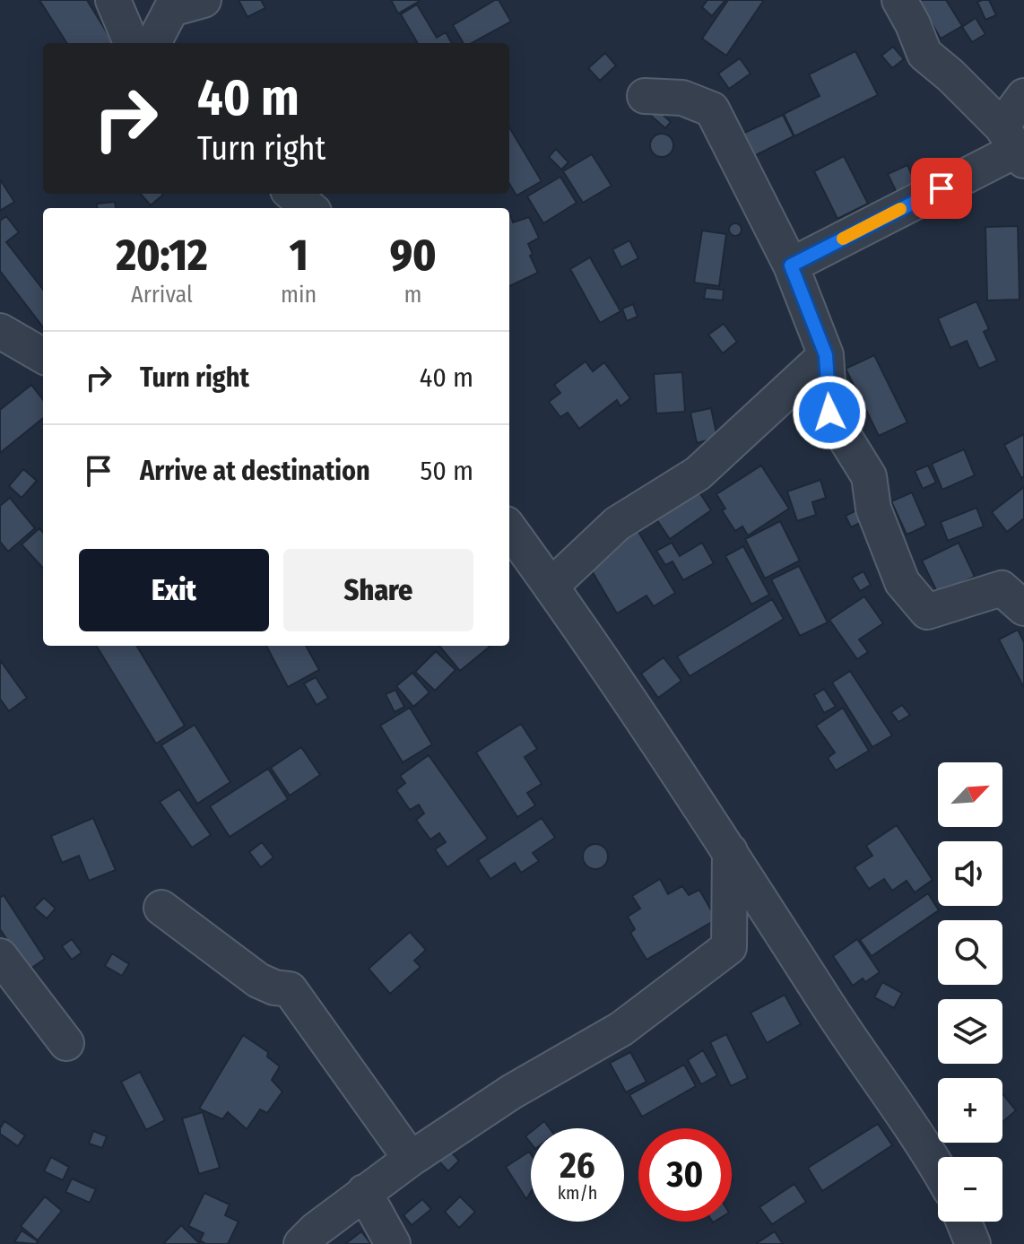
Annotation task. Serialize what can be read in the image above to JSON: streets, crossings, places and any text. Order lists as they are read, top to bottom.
{
  "north": "top right",
  "page": {
    "turn": ["40 m", "Turn right"],
    "eta": [
      "20:12",
      "Arrival",
      "1",
      "min",
      "90",
      "m"
    ],
    "list": [
      {
        "name": "Turn right",
        "value": "40 m"
      },
      {
        "name": "Arrive at destination",
        "value": "50 m"
      }
    ],
    "buttons": ["Exit", "Share"],
    "map_buttons": ["+", "−"],
    "speed": "26 km/h",
    "limit": "30"
  }
}
